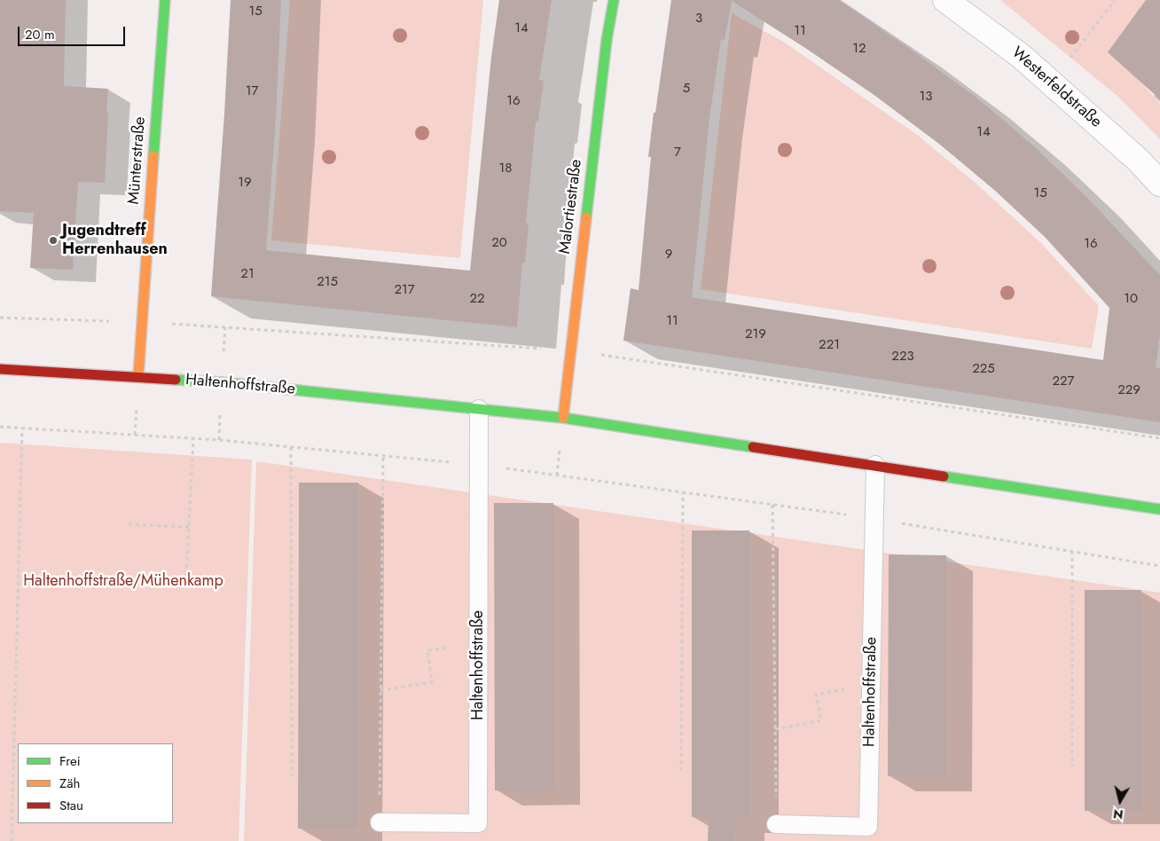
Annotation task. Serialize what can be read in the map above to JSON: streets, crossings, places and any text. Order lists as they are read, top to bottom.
{
  "streets": {
    "street": [
      "Westerfeldstraße",
      "Münterstraße",
      "Malortiestraße",
      "Haltenhoffstraße"
    ]
  },
  "crossings": [
    ["Münterstraße", "Haltenhoffstraße"],
    ["Malortiestraße", "Haltenhoffstraße"]
  ],
  "parks": ["Haltenhoffstraße/Mühenkamp"],
  "places": ["Jugendtreff Herrenhausen"],
  "house_numbers": [
    "15",
    "3",
    "14",
    "11",
    "12",
    "5",
    "17",
    "13",
    "16",
    "14",
    "7",
    "18",
    "19",
    "15",
    "20",
    "16",
    "9",
    "21",
    "215",
    "217",
    "22",
    "10",
    "11",
    "219",
    "221",
    "223",
    "225",
    "227",
    "229"
  ],
  "legend": ["Frei", "Zäh", "Stau"],
  "scale_bar": "20 m",
  "north": "bottom"
}
